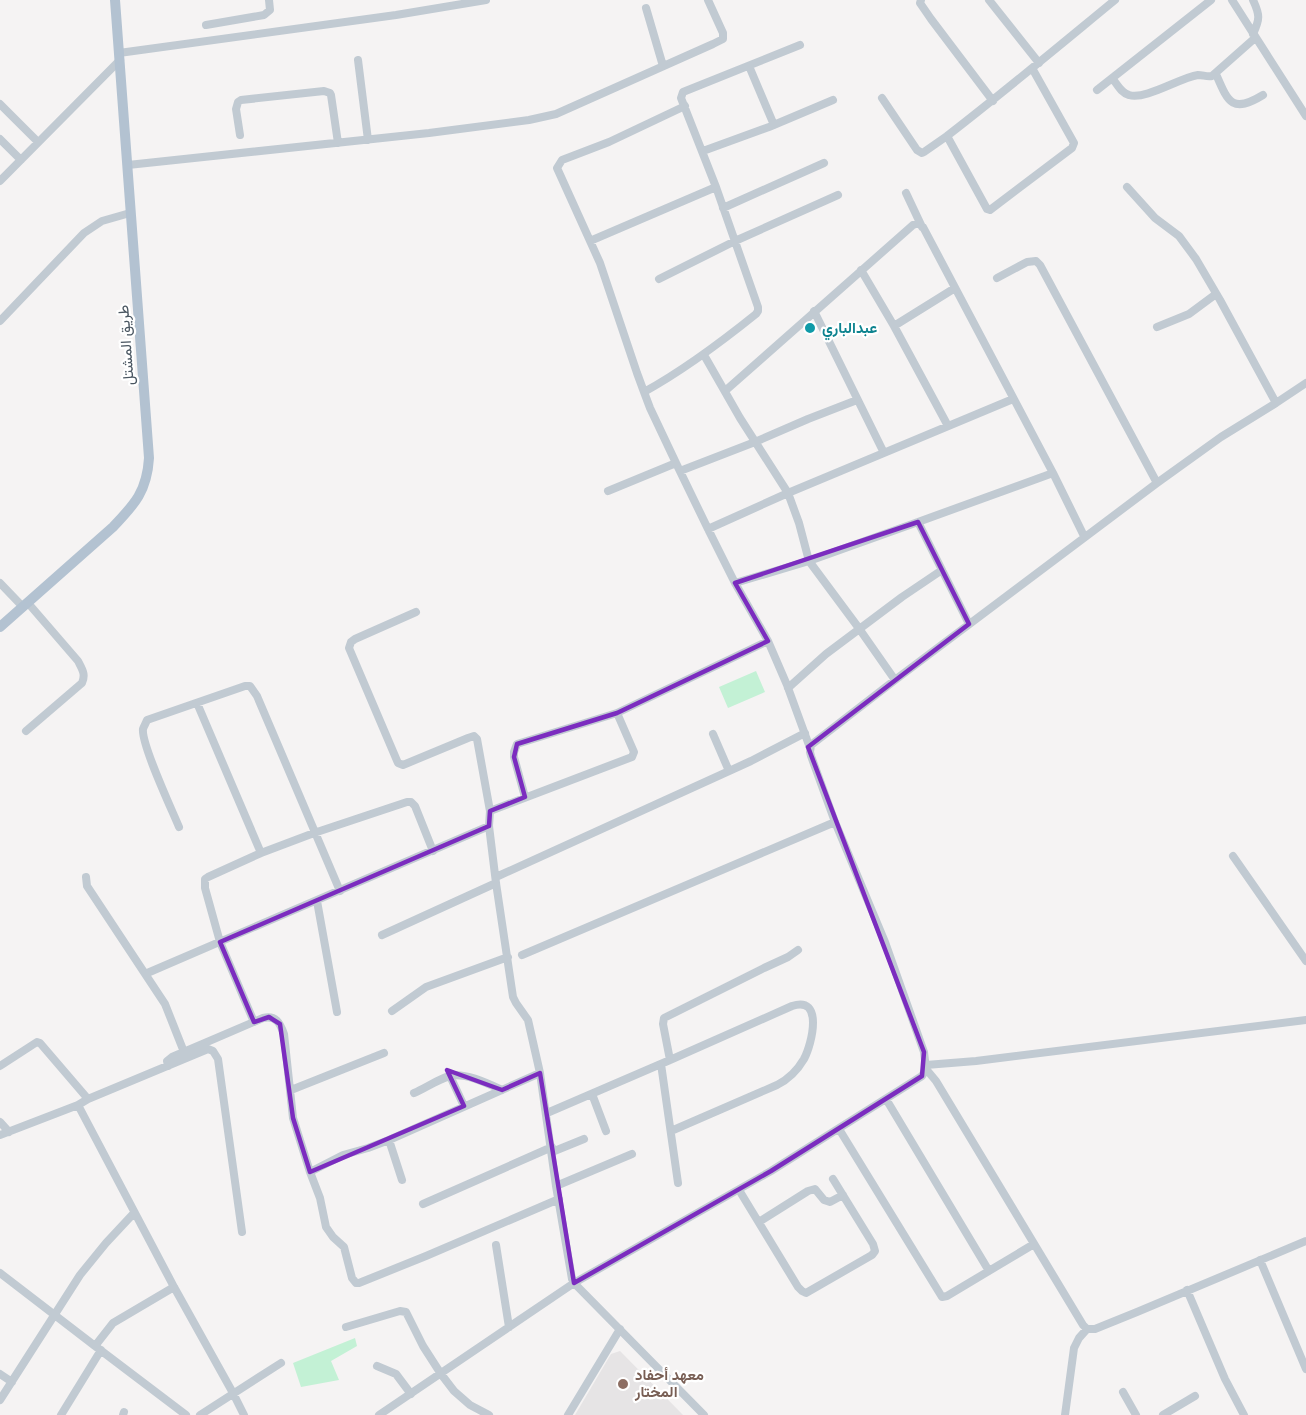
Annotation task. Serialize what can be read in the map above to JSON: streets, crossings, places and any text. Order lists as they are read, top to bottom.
{
  "streets": {
    "main road": ["طريق المشتل"]
  },
  "places": ["عبدالباري", "معهد أحفاد المختار"]
}
